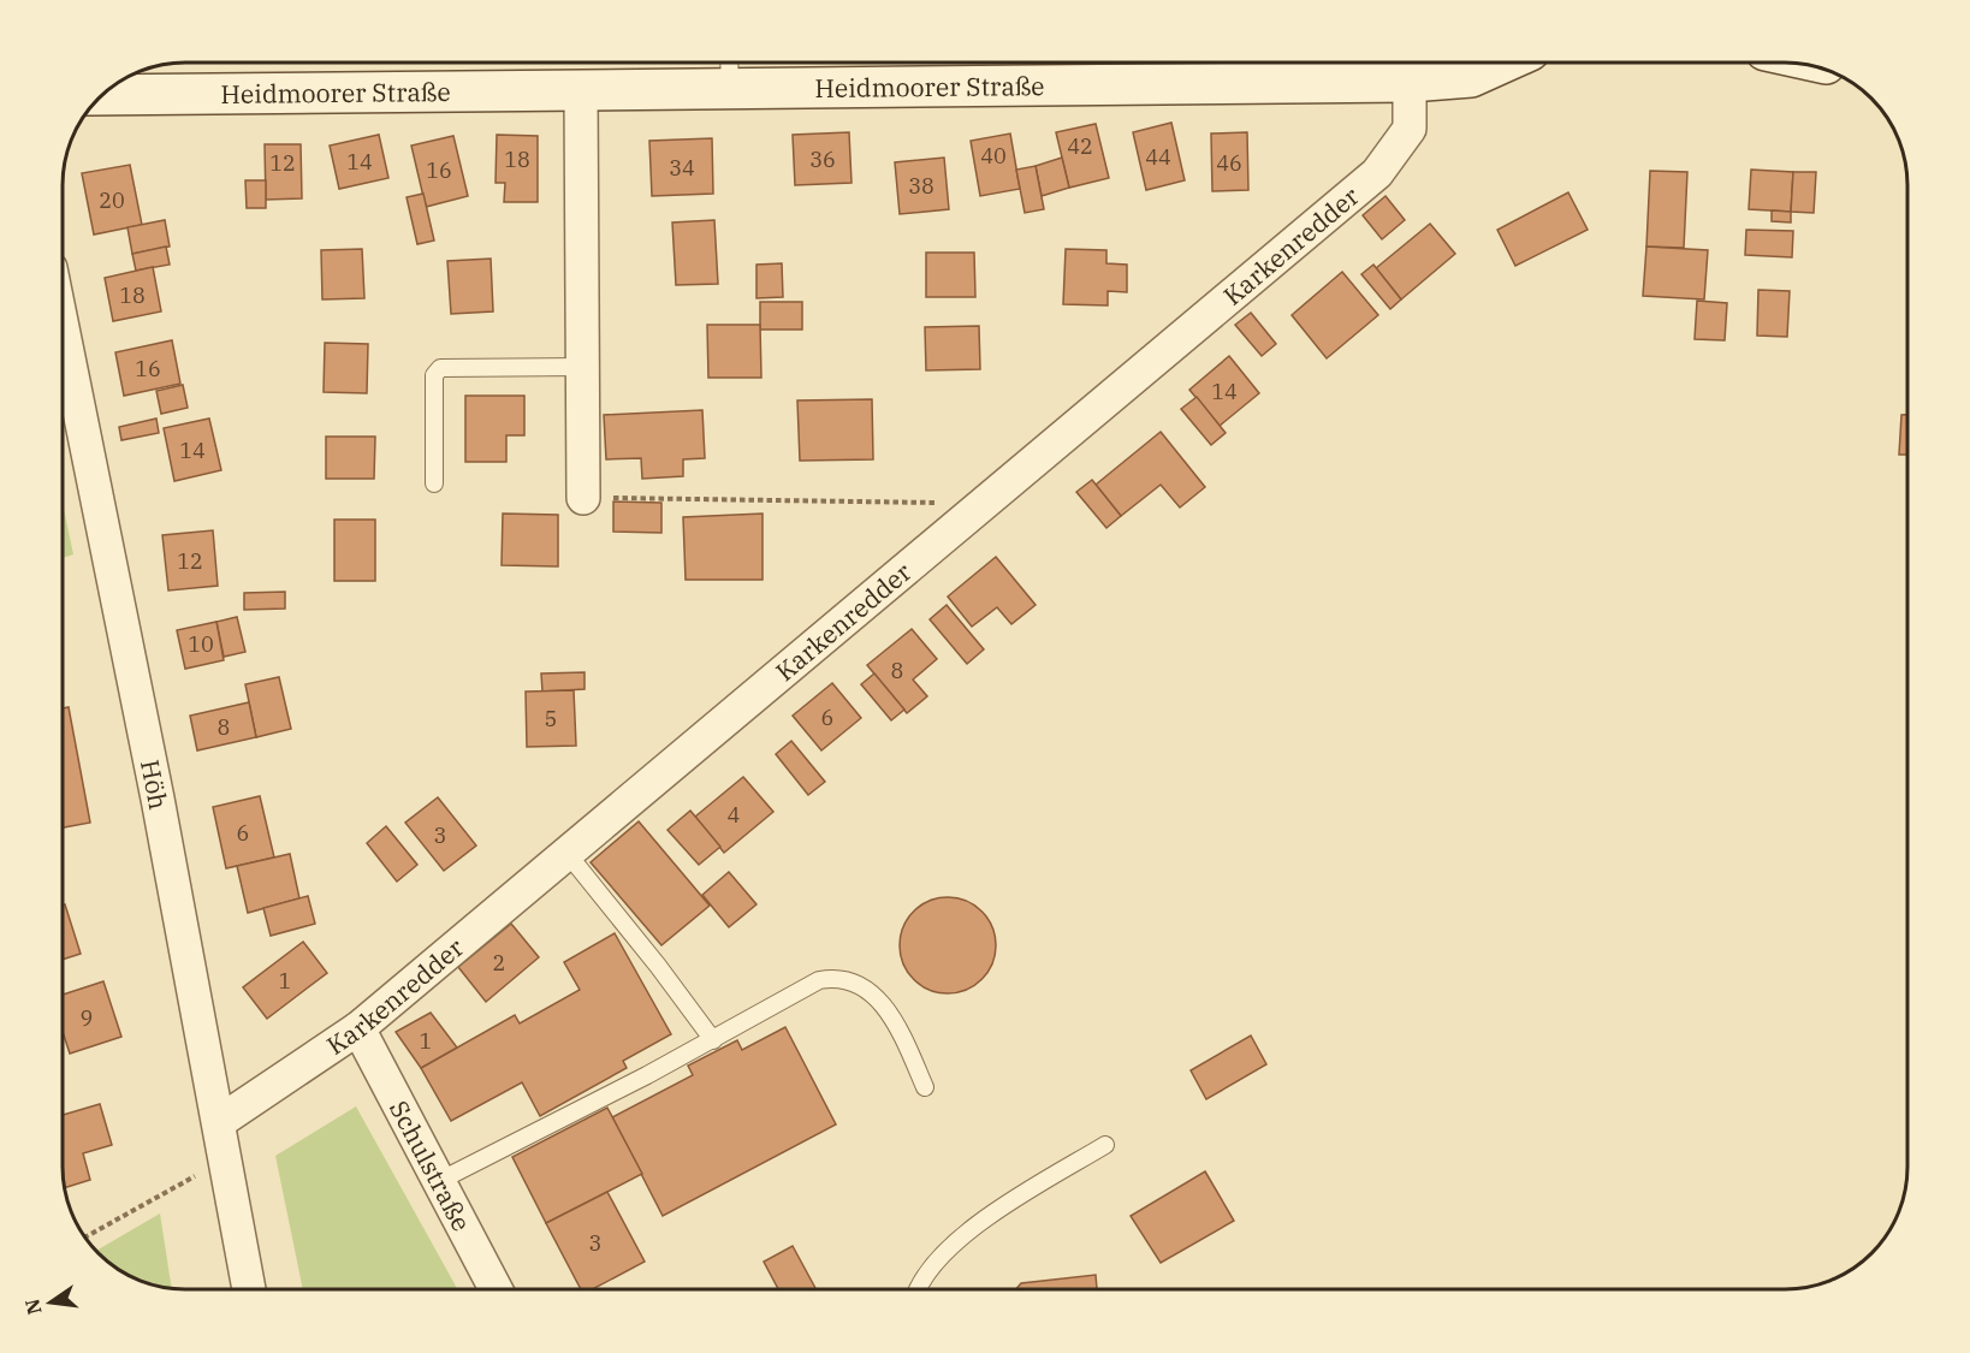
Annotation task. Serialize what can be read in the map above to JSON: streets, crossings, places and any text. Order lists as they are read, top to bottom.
{
  "streets": {
    "street": [
      "Heidmoorer Straße",
      "Karkenredder",
      "Höh",
      "Schulstraße"
    ]
  },
  "crossings": [
    ["Heidmoorer Straße", "Karkenredder"],
    ["Karkenredder", "Höh"],
    ["Karkenredder", "Schulstraße"]
  ],
  "house_numbers": [
    "42",
    "40",
    "44",
    "18",
    "36",
    "14",
    "12",
    "46",
    "34",
    "16",
    "38",
    "20",
    "18",
    "16",
    "14",
    "14",
    "12",
    "10",
    "8",
    "6",
    "5",
    "8",
    "4",
    "6",
    "3",
    "2",
    "1",
    "9",
    "1",
    "3"
  ],
  "north": "left"
}
